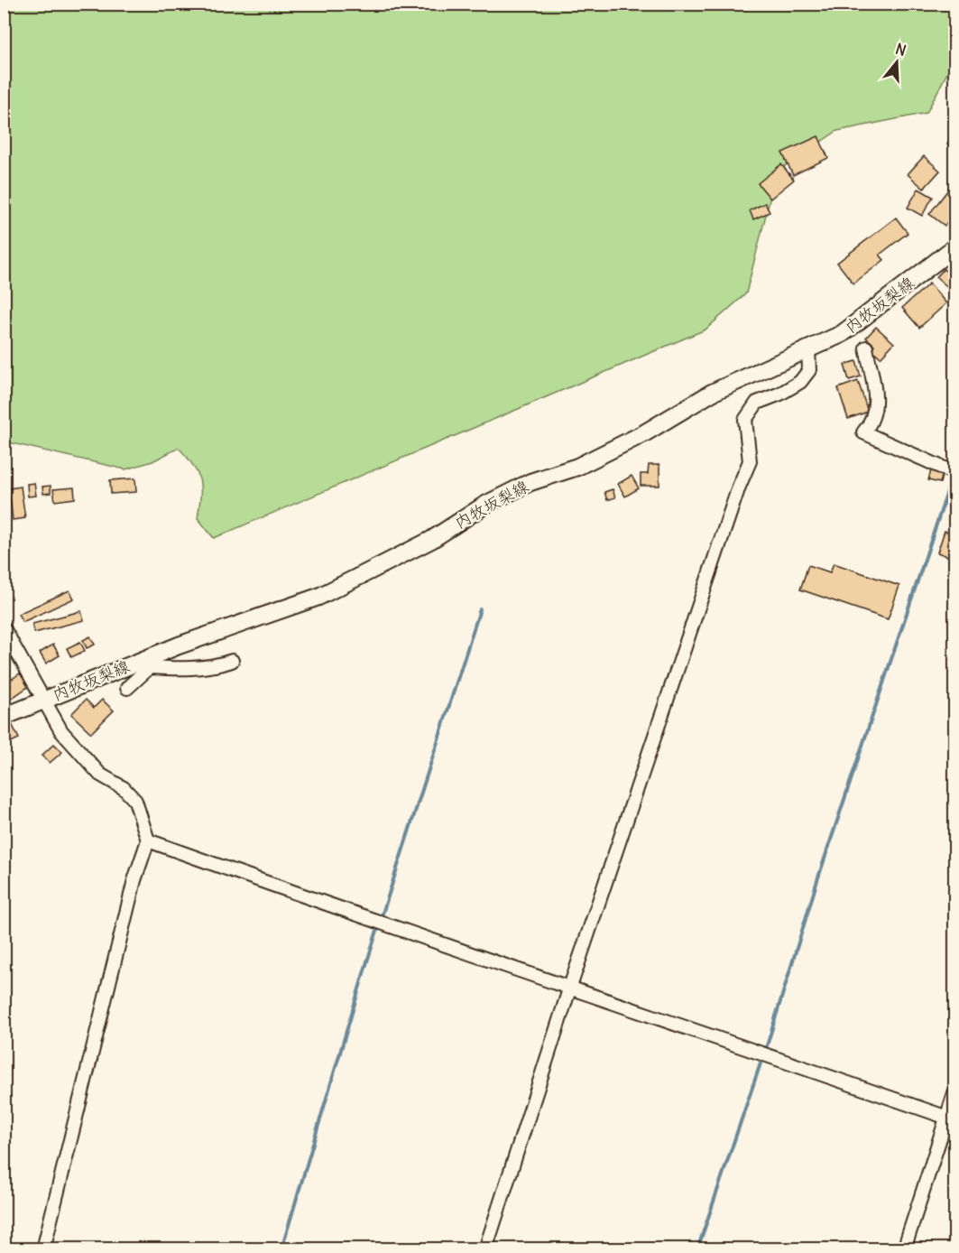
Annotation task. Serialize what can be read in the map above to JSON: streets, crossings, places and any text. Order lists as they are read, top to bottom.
{
  "streets": {
    "main road": ["内牧坂梨線"]
  },
  "north": "top"
}
